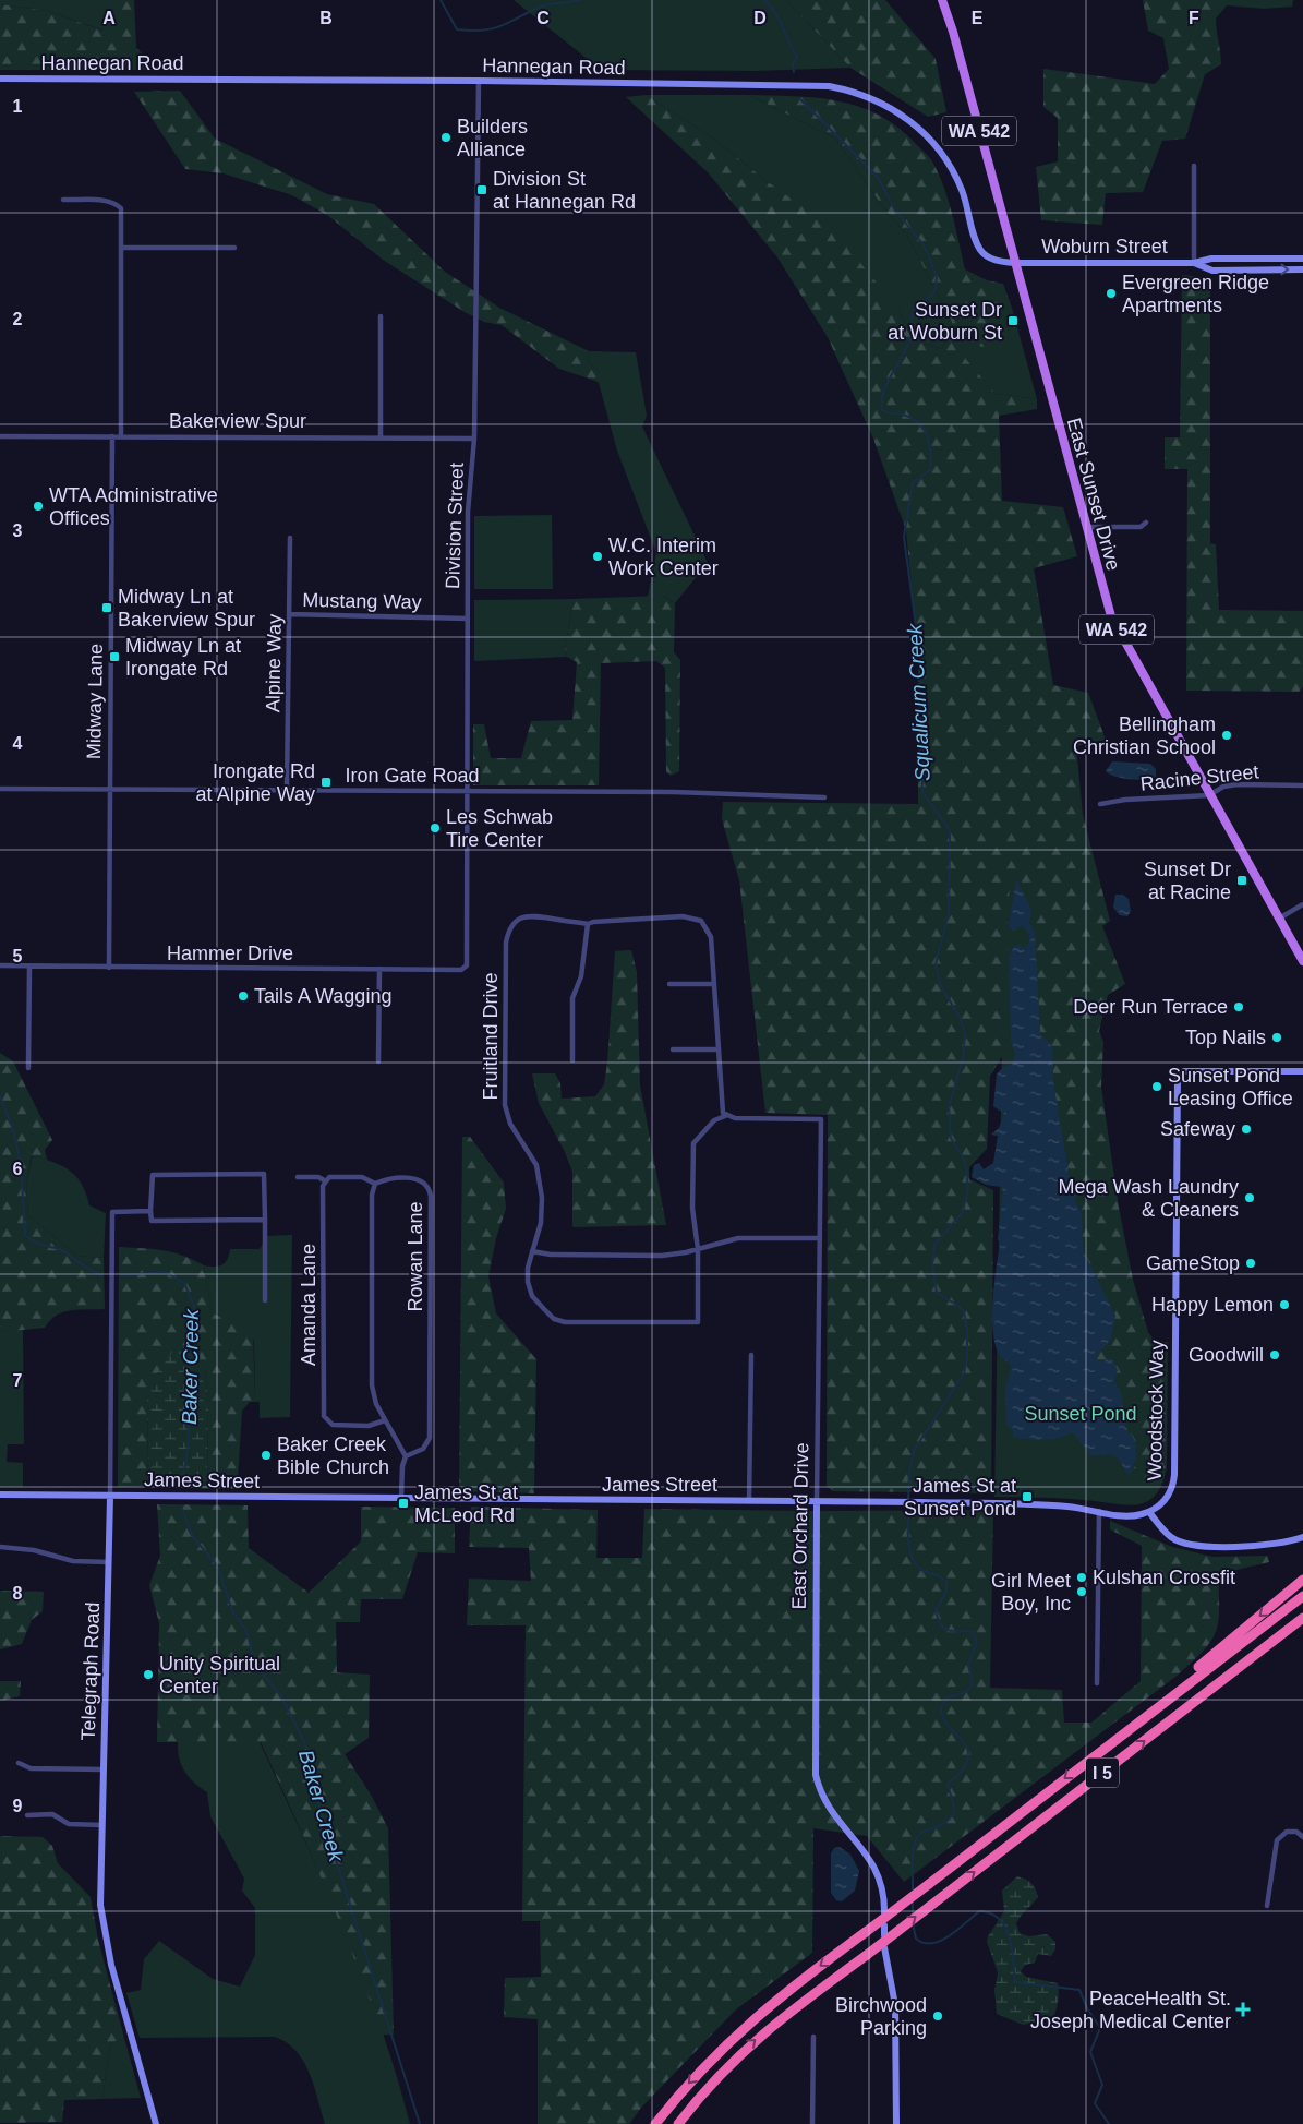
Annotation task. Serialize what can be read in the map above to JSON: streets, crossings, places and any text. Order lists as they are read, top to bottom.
{
  "streets": {
    "highway": ["I 5"],
    "main road": [
      "Hannegan Road",
      "WA 542",
      "Woburn Street",
      "East Sunset Drive",
      "Woodstock Way",
      "James Street",
      "East Orchard Drive",
      "Telegraph Road"
    ],
    "street": [
      "Bakerview Spur",
      "Division Street",
      "Mustang Way",
      "Alpine Way",
      "Midway Lane",
      "Iron Gate Road",
      "Racine Street",
      "Hammer Drive",
      "Fruitland Drive",
      "Rowan Lane",
      "Amanda Lane"
    ]
  },
  "crossings": [
    ["Hannegan Road", "Woburn Street"],
    ["Hannegan Road", "East Sunset Drive"],
    ["Hannegan Road", "Division Street"],
    ["Woburn Street", "East Sunset Drive"],
    ["Bakerview Spur", "Division Street"],
    ["Bakerview Spur", "Midway Lane"],
    ["East Sunset Drive", "Racine Street"],
    ["Division Street", "Mustang Way"],
    ["Division Street", "Iron Gate Road"],
    ["Division Street", "Hammer Drive"],
    ["Mustang Way", "Alpine Way"],
    ["Alpine Way", "Iron Gate Road"],
    ["Midway Lane", "Iron Gate Road"],
    ["Midway Lane", "Hammer Drive"],
    ["Fruitland Drive", "East Orchard Drive"],
    ["Woodstock Way", "James Street"],
    ["James Street", "East Orchard Drive"],
    ["James Street", "Telegraph Road"]
  ],
  "water": ["Squalicum Creek", "Baker Creek"],
  "parks": ["Sunset Pond"],
  "places": {
    "other": [
      "Builders Alliance",
      "Evergreen Ridge Apartments",
      "WTA Administrative Offices",
      "W.C. Interim Work Center",
      "Bellingham Christian School",
      "Les Schwab Tire Center",
      "Tails A Wagging",
      "Deer Run Terrace",
      "Top Nails",
      "Sunset Pond Leasing Office",
      "Safeway",
      "Mega Wash Laundry & Cleaners",
      "GameStop",
      "Happy Lemon",
      "Goodwill",
      "Baker Creek Bible Church",
      "Kulshan Crossfit",
      "Girl Meet Boy, Inc",
      "Unity Spiritual Center",
      "Birchwood Parking"
    ],
    "transit": [
      "Division St at Hannegan Rd",
      "Sunset Dr at Woburn St",
      "Midway Ln at Bakerview Spur",
      "Midway Ln at Irongate Rd",
      "Irongate Rd at Alpine Way",
      "Sunset Dr at Racine",
      "James St at Sunset Pond",
      "James St at McLeod Rd"
    ],
    "health": ["PeaceHealth St. Joseph Medical Center"]
  },
  "grid": {
    "columns": [
      "A",
      "B",
      "C",
      "D",
      "E",
      "F"
    ],
    "rows": [
      "1",
      "2",
      "3",
      "4",
      "5",
      "6",
      "7",
      "8",
      "9"
    ]
  }
}
